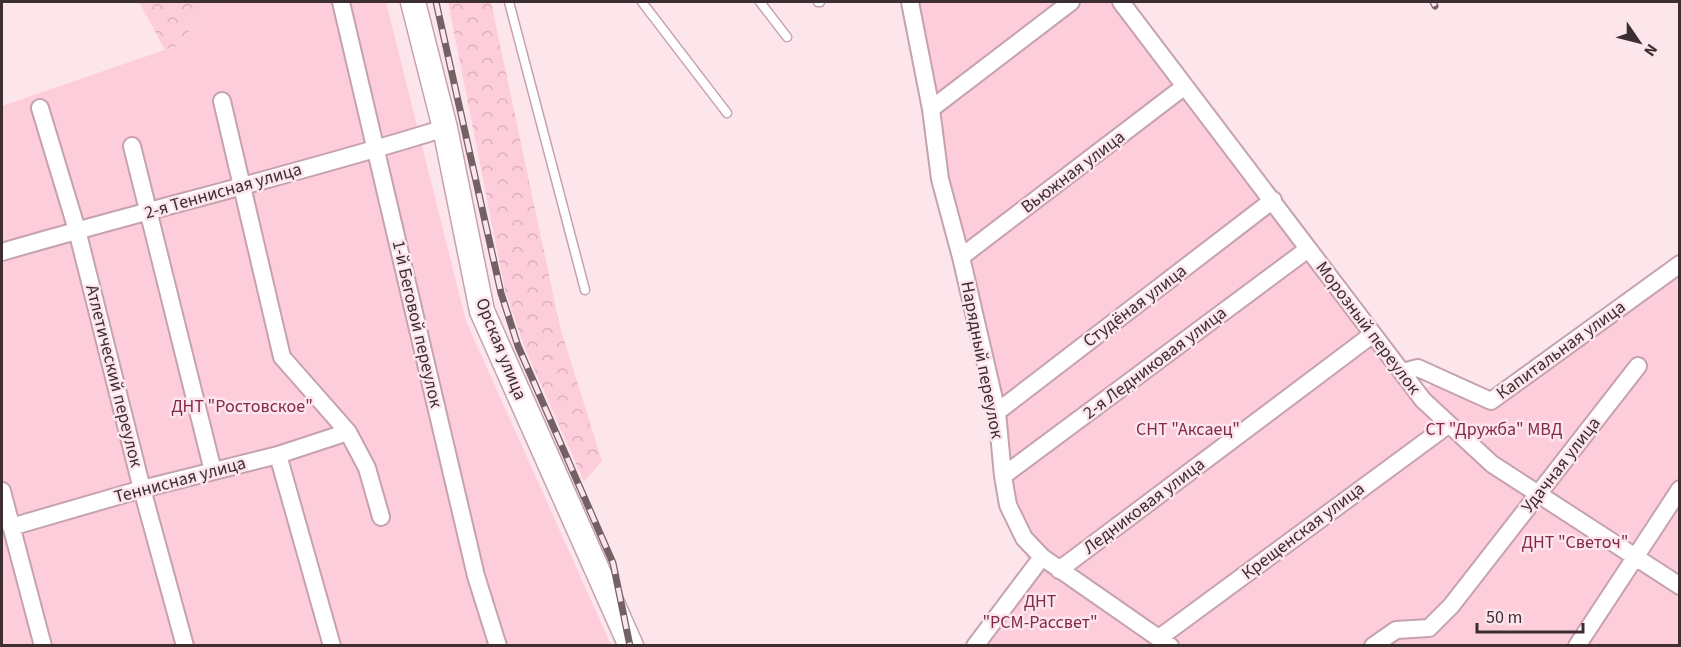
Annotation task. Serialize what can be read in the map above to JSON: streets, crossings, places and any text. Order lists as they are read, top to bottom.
{
  "streets": {
    "main road": ["Орская улица"],
    "street": [
      "Вьюжная улица",
      "2-я Теннисная улица",
      "Студёная улица",
      "1-й Беговой переулок",
      "Морозный переулок",
      "Капитальная улица",
      "Нарядный переулок",
      "2-я Ледниковая улица",
      "Атлетический переулок",
      "Удачная улица",
      "Теннисная улица",
      "Ледниковая улица",
      "Крещенская улица"
    ]
  },
  "crossings": [
    ["Вьюжная улица", "Морозный переулок"],
    ["Вьюжная улица", "Нарядный переулок"],
    ["2-я Теннисная улица", "1-й Беговой переулок"],
    ["2-я Теннисная улица", "Орская улица"],
    ["2-я Теннисная улица", "Атлетический переулок"],
    ["Студёная улица", "Морозный переулок"],
    ["Студёная улица", "Нарядный переулок"],
    ["Морозный переулок", "Капитальная улица"],
    ["Морозный переулок", "2-я Ледниковая улица"],
    ["Морозный переулок", "Удачная улица"],
    ["Морозный переулок", "Ледниковая улица"],
    ["Морозный переулок", "Крещенская улица"],
    ["Нарядный переулок", "2-я Ледниковая улица"],
    ["Нарядный переулок", "Ледниковая улица"],
    ["Нарядный переулок", "Крещенская улица"],
    ["Атлетический переулок", "Теннисная улица"]
  ],
  "parks": [
    "ДНТ \"Ростовское\"",
    "СНТ \"Аксаец\"",
    "СТ \"Дружба\" МВД",
    "ДНТ \"Светоч\"",
    "ДНТ \"РСМ-Рассвет\""
  ],
  "scale_bar": "50 m",
  "north": "bottom right"
}
